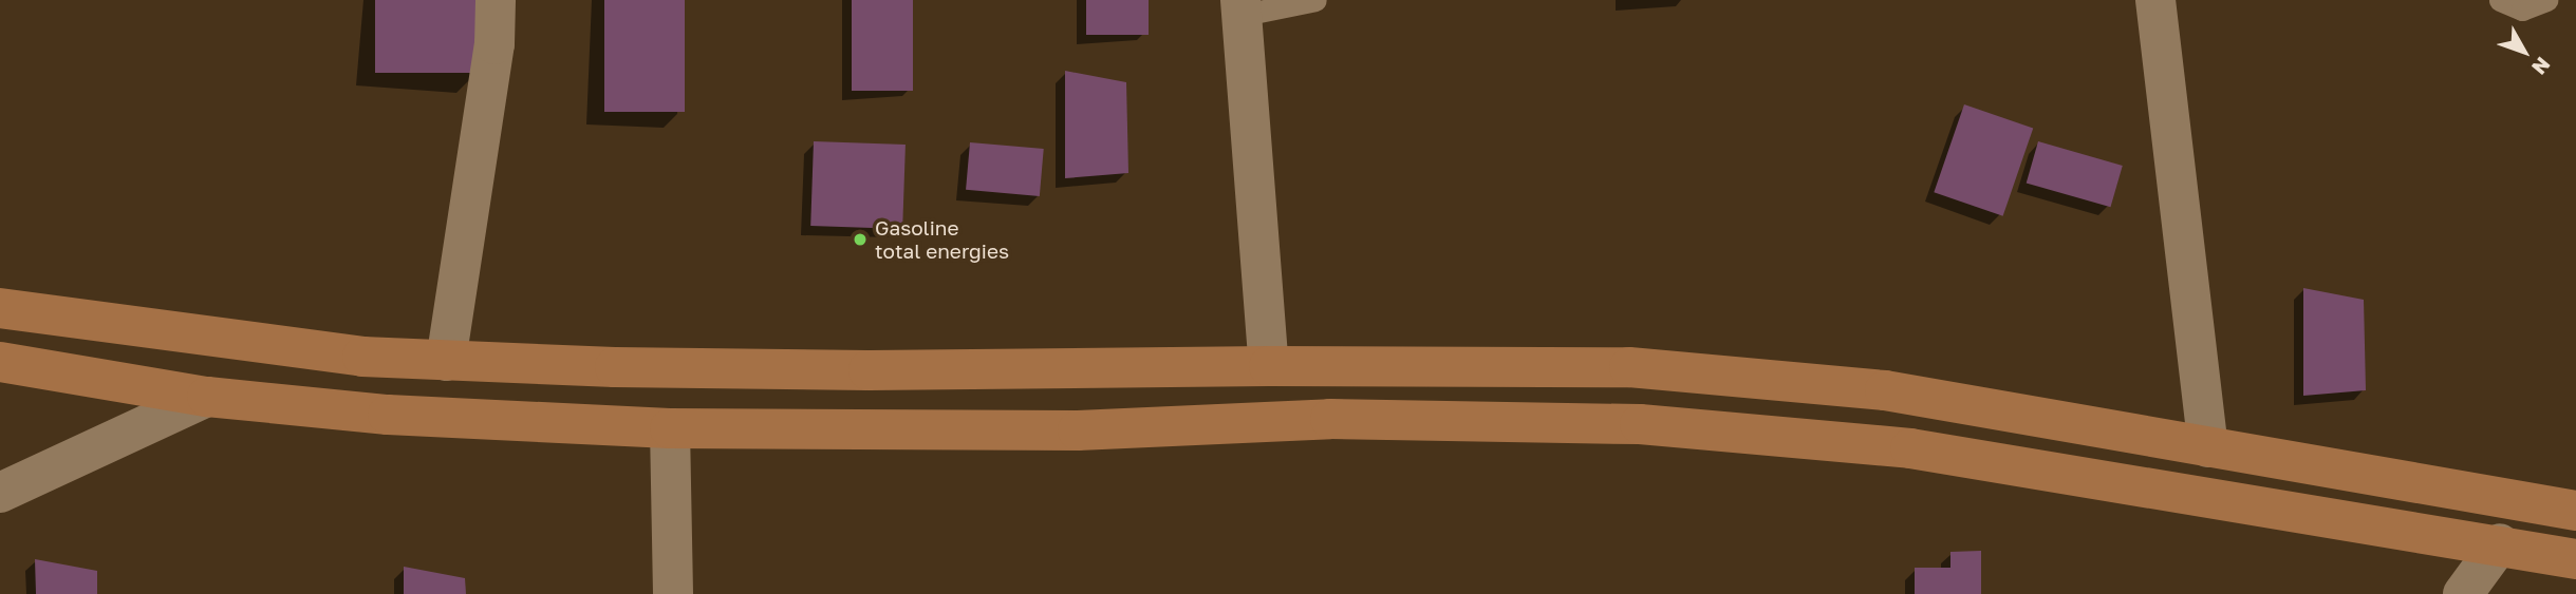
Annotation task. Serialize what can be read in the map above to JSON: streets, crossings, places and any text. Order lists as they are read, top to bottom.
{
  "places": ["Gasoline total energies"],
  "north": "bottom right"
}
